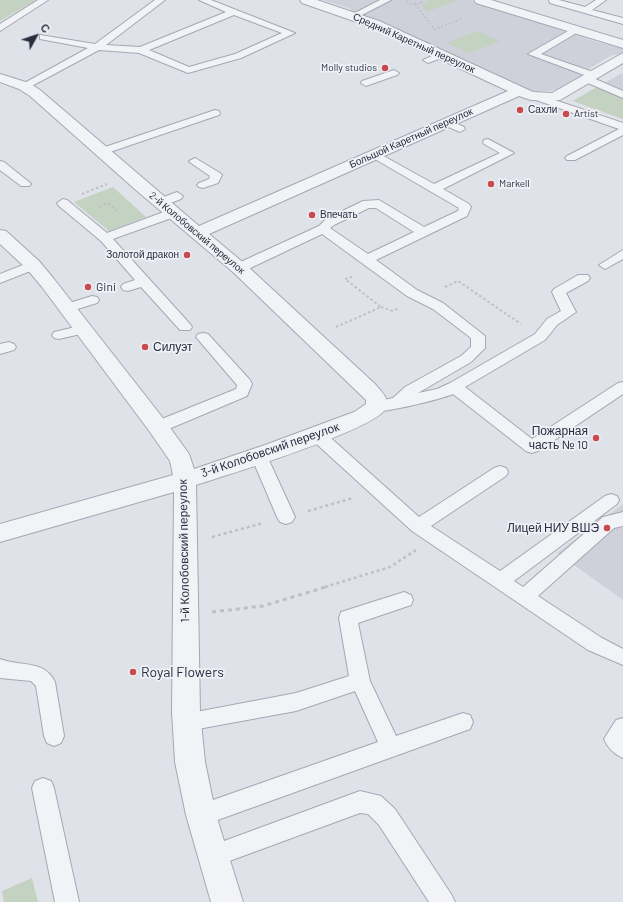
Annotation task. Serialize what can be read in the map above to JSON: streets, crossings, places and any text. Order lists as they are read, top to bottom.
{
  "streets": {
    "street": [
      "Средний Каретный переулок",
      "Большой Каретный переулок",
      "2-й Колобовский переулок",
      "3-й Колобовский переулок",
      "1-й Колобовский переулок"
    ]
  },
  "crossings": [
    ["Средний Каретный переулок", "Большой Каретный переулок"],
    ["Большой Каретный переулок", "2-й Колобовский переулок"],
    ["2-й Колобовский переулок", "3-й Колобовский переулок"],
    ["3-й Колобовский переулок", "1-й Колобовский переулок"]
  ],
  "places": [
    "Molly studios",
    "Сахли",
    "Artist",
    "Markell",
    "Впечать",
    "Золотой дракон",
    "Gini",
    "Силуэт",
    "Пожарная часть № 10",
    "Лицей НИУ ВШЭ",
    "Royal Flowers"
  ],
  "north": "top right"
}
